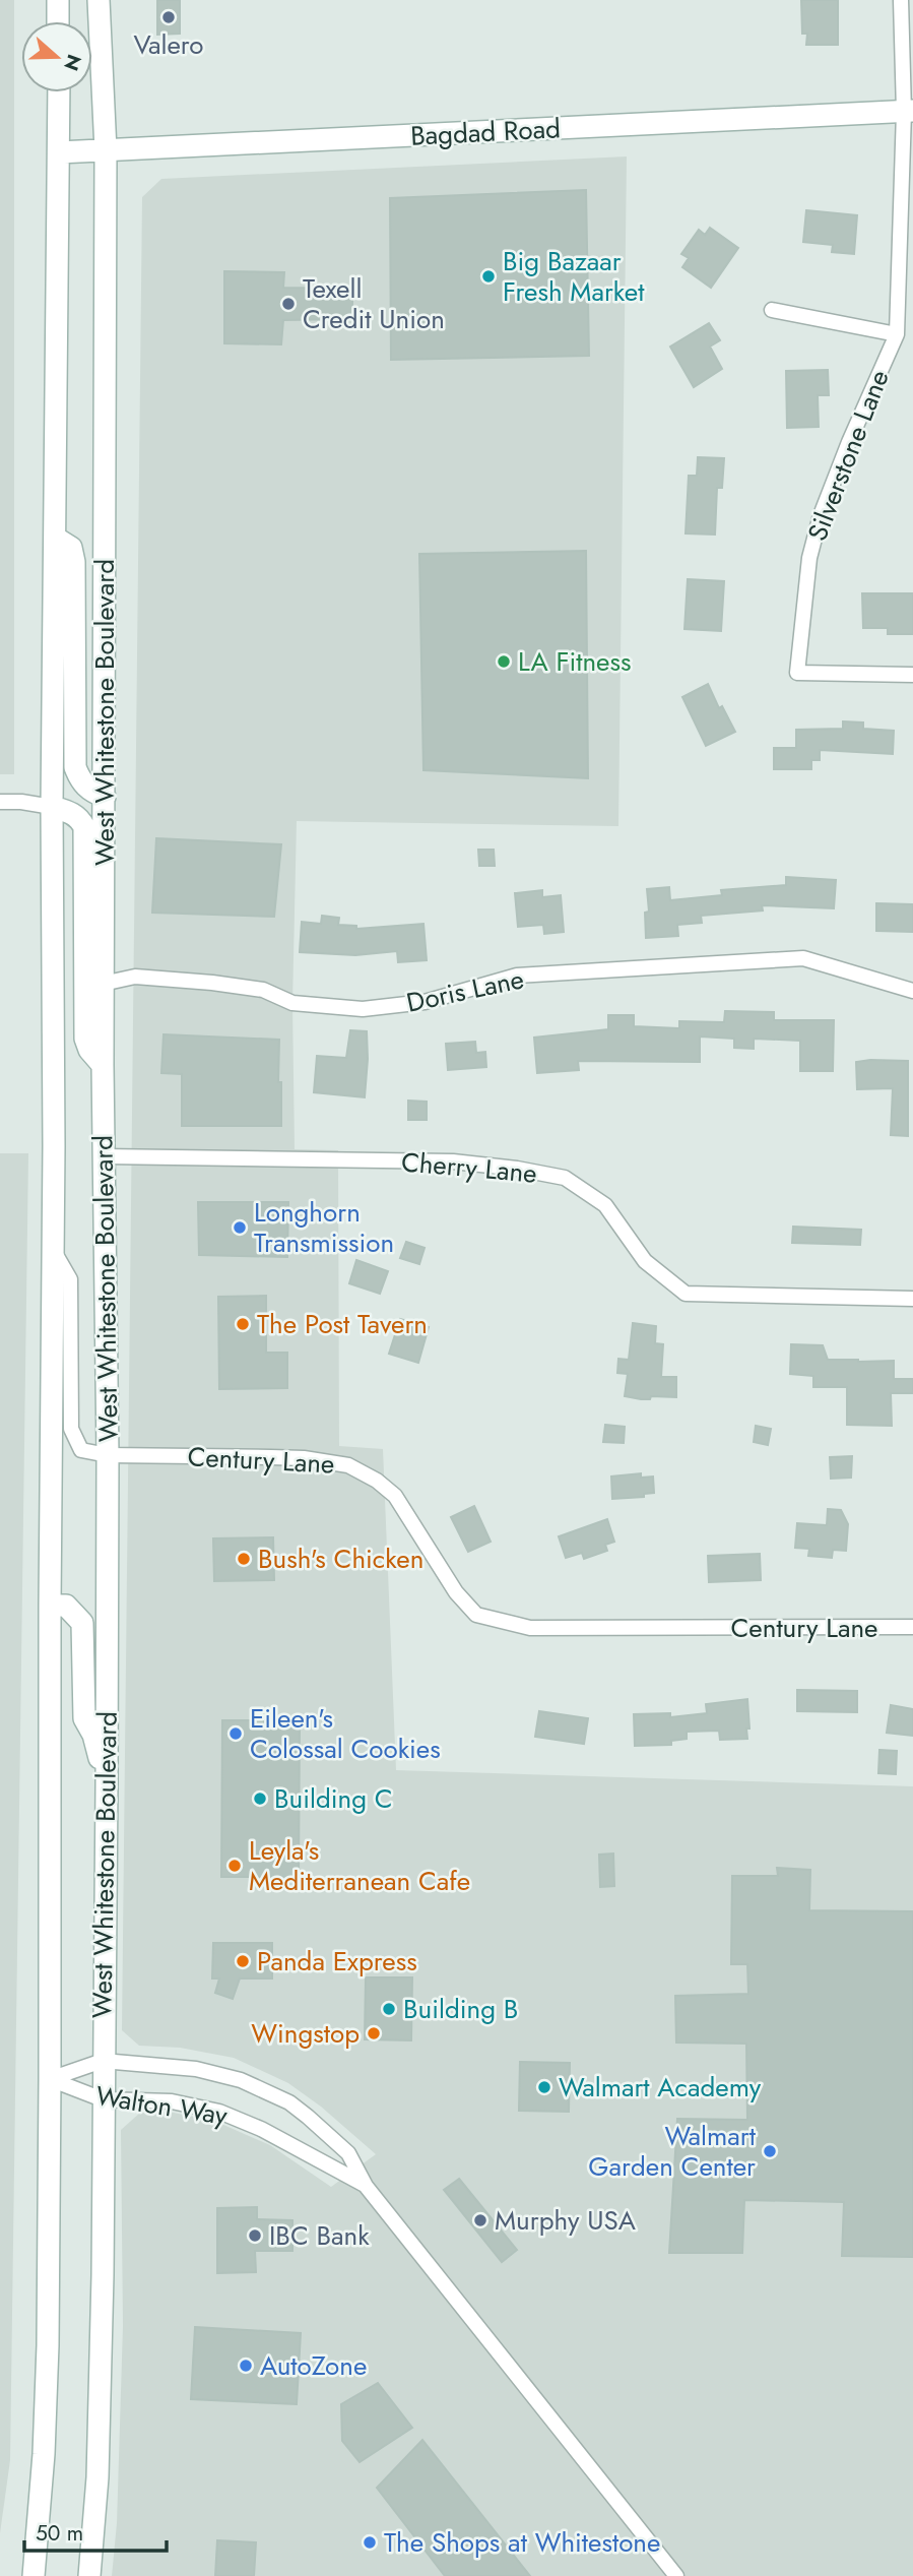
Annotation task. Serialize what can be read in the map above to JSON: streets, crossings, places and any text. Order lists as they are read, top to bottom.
{
  "streets": {
    "main road": ["Bagdad Road", "West Whitestone Boulevard"],
    "street": [
      "Silverstone Lane",
      "Doris Lane",
      "Cherry Lane",
      "Century Lane",
      "Walton Way"
    ]
  },
  "crossings": [
    ["Bagdad Road", "Silverstone Lane"],
    ["Bagdad Road", "West Whitestone Boulevard"],
    ["West Whitestone Boulevard", "Doris Lane"],
    ["West Whitestone Boulevard", "Cherry Lane"],
    ["West Whitestone Boulevard", "Century Lane"],
    ["West Whitestone Boulevard", "Walton Way"]
  ],
  "places": [
    "Valero",
    "Big Bazaar Fresh Market",
    "Texell Credit Union",
    "LA Fitness",
    "Longhorn Transmission",
    "The Post Tavern",
    "Bush's Chicken",
    "Eileen's Colossal Cookies",
    "Building C",
    "Leyla's Mediterranean Cafe",
    "Panda Express",
    "Building B",
    "Wingstop",
    "Walmart Academy",
    "Walmart Garden Center",
    "Murphy USA",
    "IBC Bank",
    "AutoZone",
    "The Shops at Whitestone"
  ],
  "scale_bar": "50 m",
  "north": "right"
}
